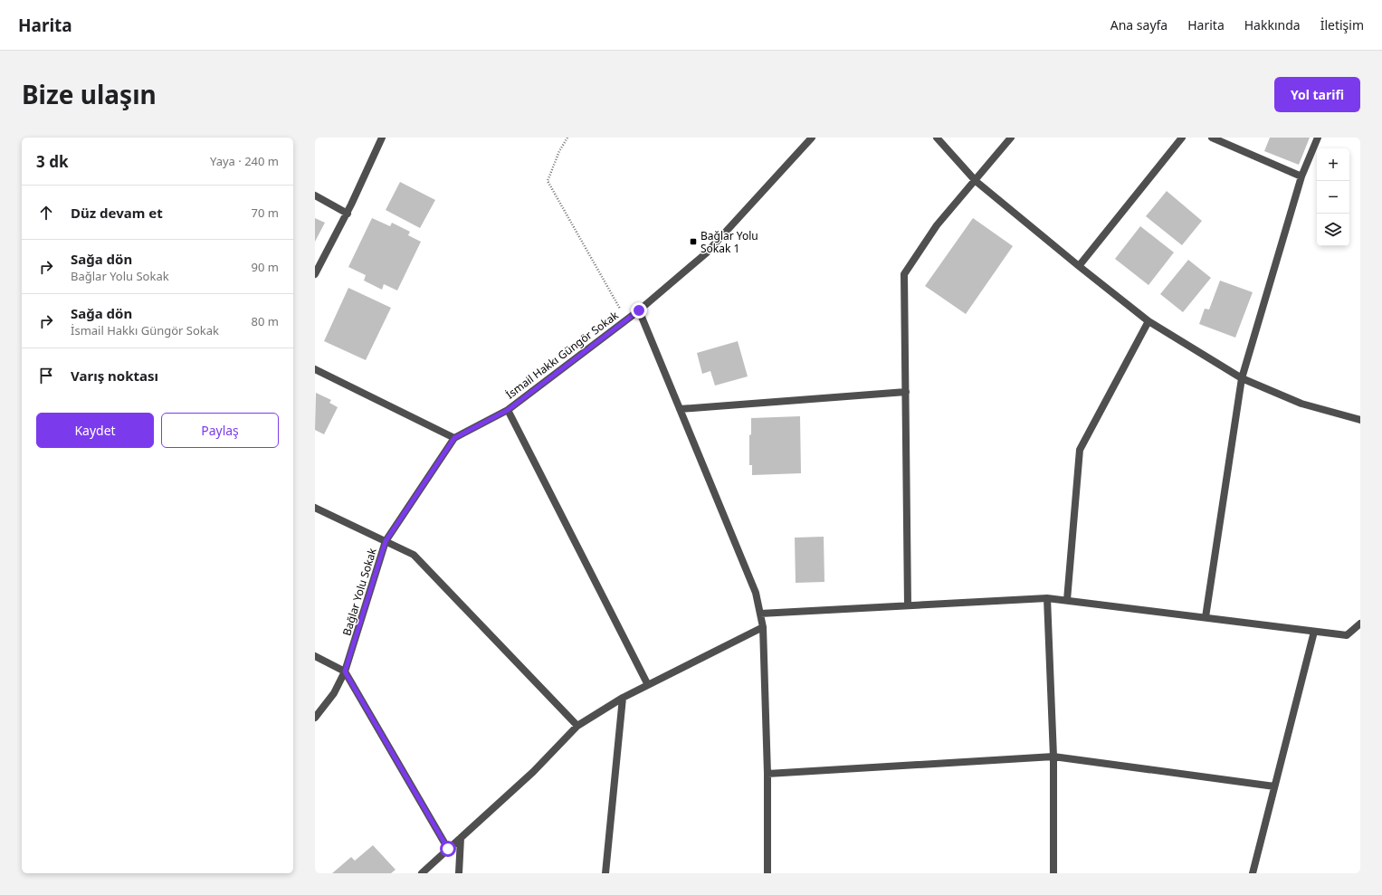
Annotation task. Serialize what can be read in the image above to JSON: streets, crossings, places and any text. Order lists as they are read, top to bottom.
{
  "streets": {
    "street": ["İsmail Hakkı Güngör Sokak", "Bağlar Yolu Sokak"]
  },
  "crossings": [
    ["İsmail Hakkı Güngör Sokak", "Bağlar Yolu Sokak"]
  ],
  "places": {
    "transit": ["Bağlar Yolu Sokak 1"]
  },
  "page": {
    "header": "Harita",
    "nav": [
      "Ana sayfa",
      "Harita",
      "Hakkında",
      "İletişim"
    ],
    "title": "Bize ulaşın",
    "buttons": [
      "Yol tarifi",
      ["Kaydet", "Paylaş"]
    ],
    "heading": ["3 dk", "Yaya · 240 m"],
    "map_buttons": ["+", "−"],
    "list": [
      ["Düz devam et", "70 m"],
      ["Sağa dön", "Bağlar Yolu Sokak", "90 m"],
      ["Sağa dön", "İsmail Hakkı Güngör Sokak", "80 m"],
      "Varış noktası"
    ]
  }
}
